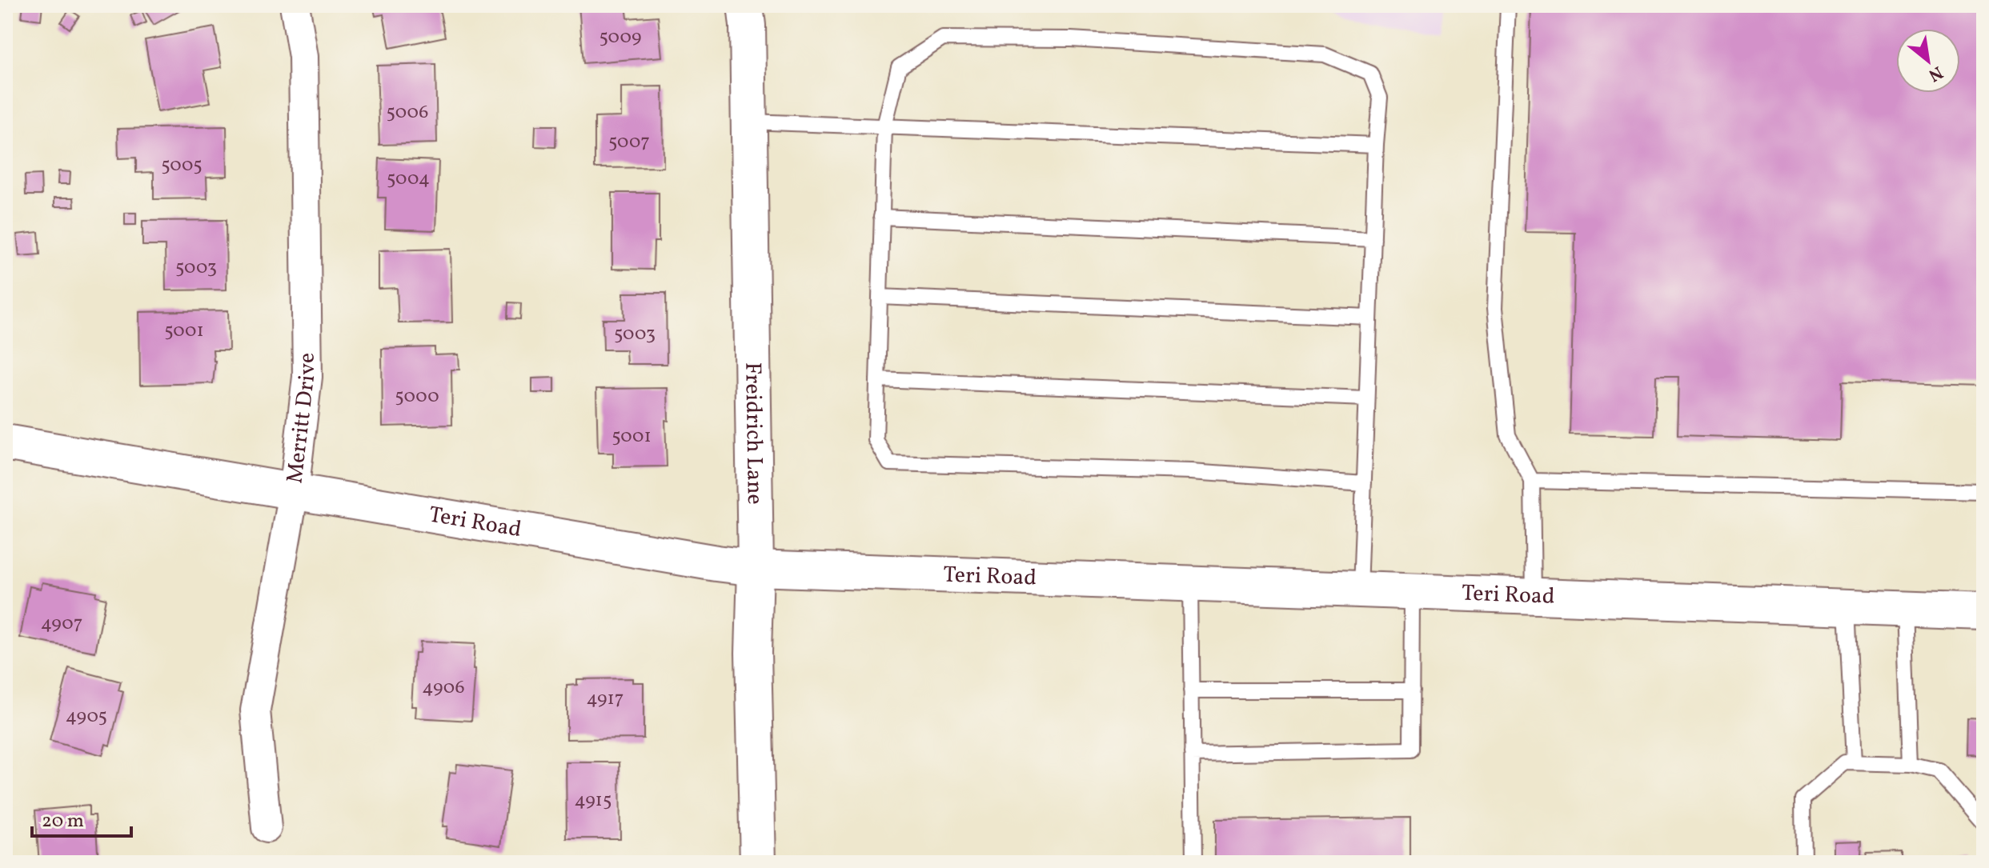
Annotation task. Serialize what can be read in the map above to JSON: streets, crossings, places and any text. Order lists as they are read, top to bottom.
{
  "streets": {
    "street": ["Merritt Drive", "Freidrich Lane", "Teri Road"]
  },
  "crossings": [
    ["Merritt Drive", "Teri Road"],
    ["Freidrich Lane", "Teri Road"]
  ],
  "house_numbers": [
    "5009",
    "5006",
    "5007",
    "5005",
    "5004",
    "5003",
    "5001",
    "5003",
    "5000",
    "5001",
    "4907",
    "4906",
    "4917",
    "4905",
    "4915"
  ],
  "scale_bar": "20 m",
  "north": "bottom right"
}
